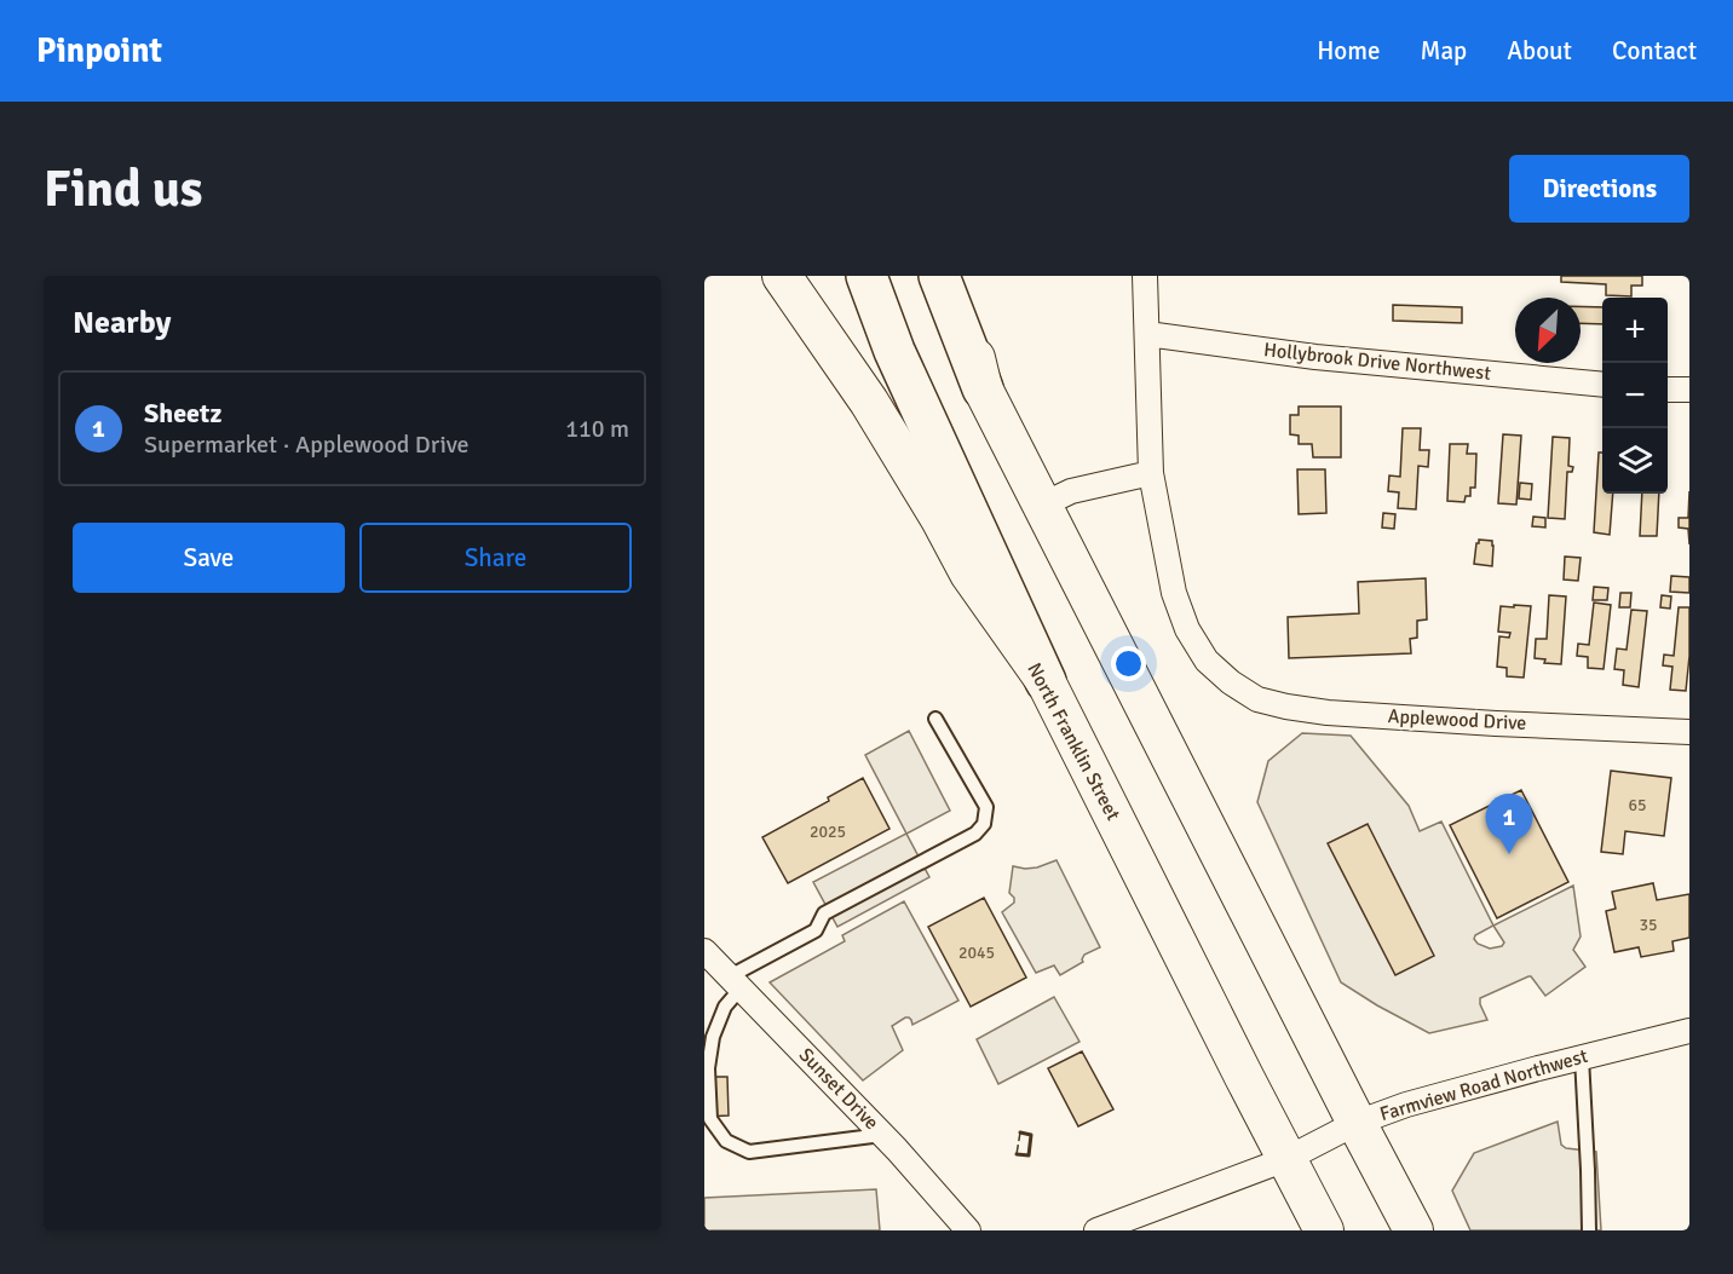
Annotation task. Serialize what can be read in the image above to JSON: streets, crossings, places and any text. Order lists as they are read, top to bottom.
{
  "streets": {
    "main road": ["North Franklin Street"],
    "street": [
      "Hollybrook Drive Northwest",
      "Applewood Drive",
      "Farmview Road Northwest",
      "Sunset Drive"
    ]
  },
  "crossings": [
    ["Hollybrook Drive Northwest", "Applewood Drive"],
    ["North Franklin Street", "Farmview Road Northwest"]
  ],
  "house_numbers": [
    "65",
    "2025",
    "35",
    "2045"
  ],
  "north": "bottom left",
  "page": {
    "header": "Pinpoint",
    "nav": [
      "Home",
      "Map",
      "About",
      "Contact"
    ],
    "buttons": [
      "Directions",
      ["Save", "Share"]
    ],
    "title": "Find us",
    "heading": "Nearby",
    "map_buttons": ["+", "−"],
    "list": [
      {
        "mark": "1",
        "name": "Sheetz",
        "note": "Supermarket · Applewood Drive",
        "value": "110 m"
      }
    ],
    "pins": "1"
  }
}
